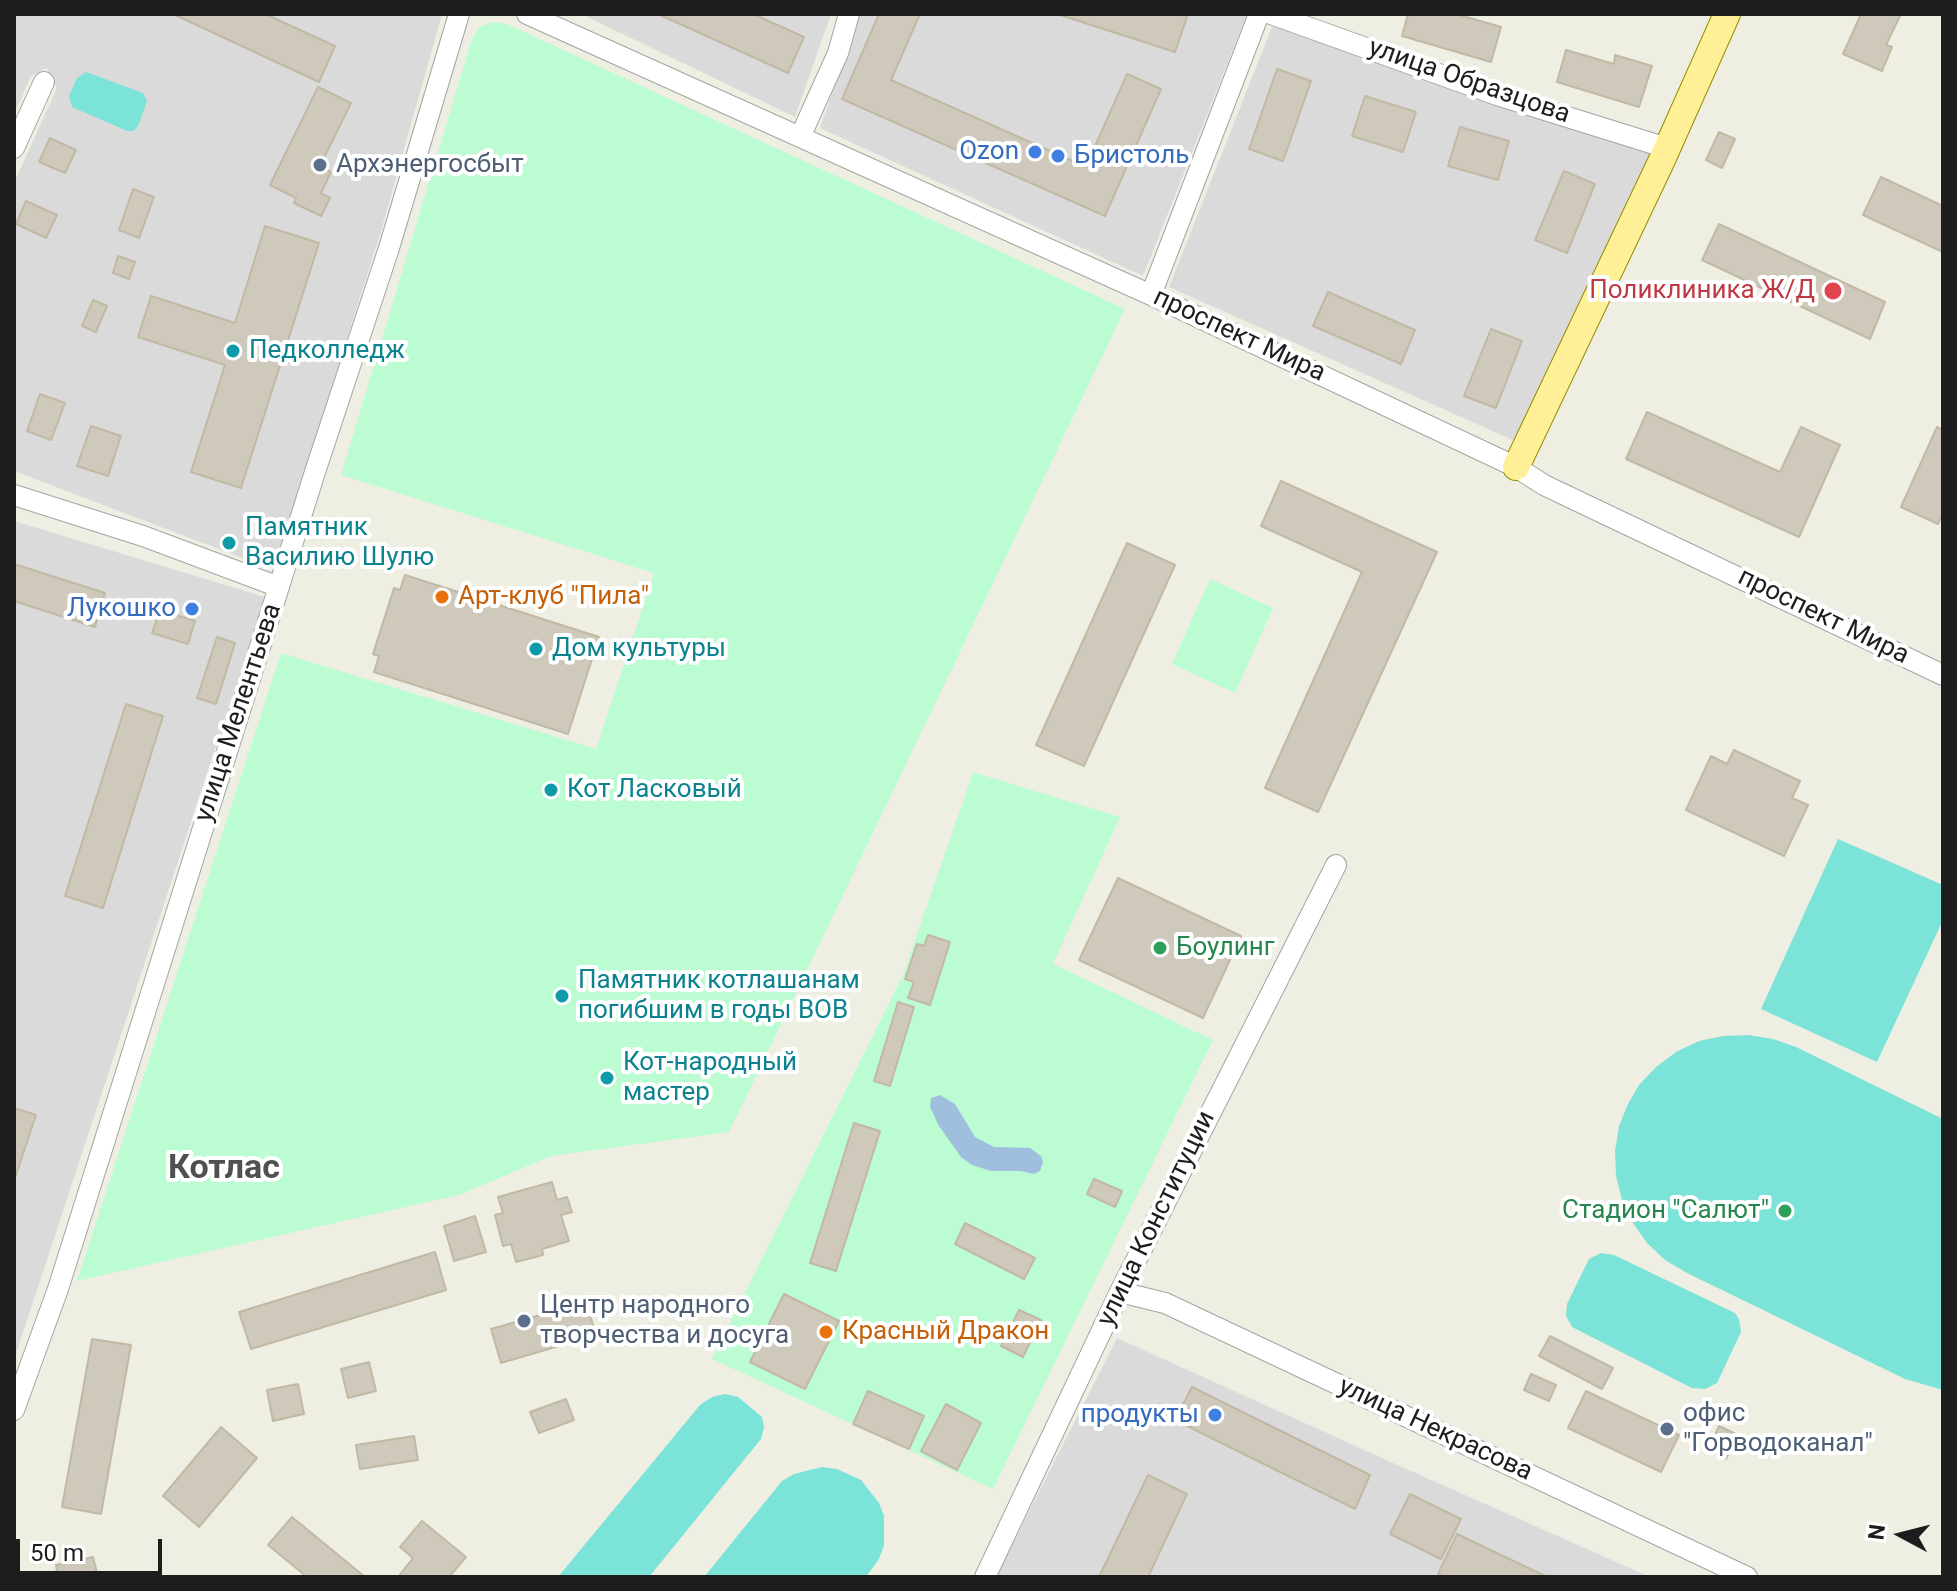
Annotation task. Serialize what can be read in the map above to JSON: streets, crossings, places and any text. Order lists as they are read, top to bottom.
{
  "streets": {
    "street": [
      "улица Образцова",
      "проспект Мира",
      "улица Мелентьева",
      "улица Конституции",
      "улица Некрасова"
    ]
  },
  "crossings": [
    ["улица Конституции", "улица Некрасова"]
  ],
  "districts": ["Котлас"],
  "places": [
    "Ozon",
    "Бристоль",
    "Архэнергосбыт",
    "Поликлиника Ж/Д",
    "Педколледж",
    "Памятник Василию Шулю",
    "Арт-клуб \"Пила\"",
    "Лукошко",
    "Дом культуры",
    "Кот Ласковый",
    "Боулинг",
    "Памятник котлашанам погибшим в годы ВОВ",
    "Кот-народный мастер",
    "Стадион \"Салют\"",
    "Центр народного творчества и досуга",
    "Красный Дракон",
    "продукты",
    "офис \"Горводоканал\""
  ],
  "scale_bar": "50 m",
  "north": "left"
}
